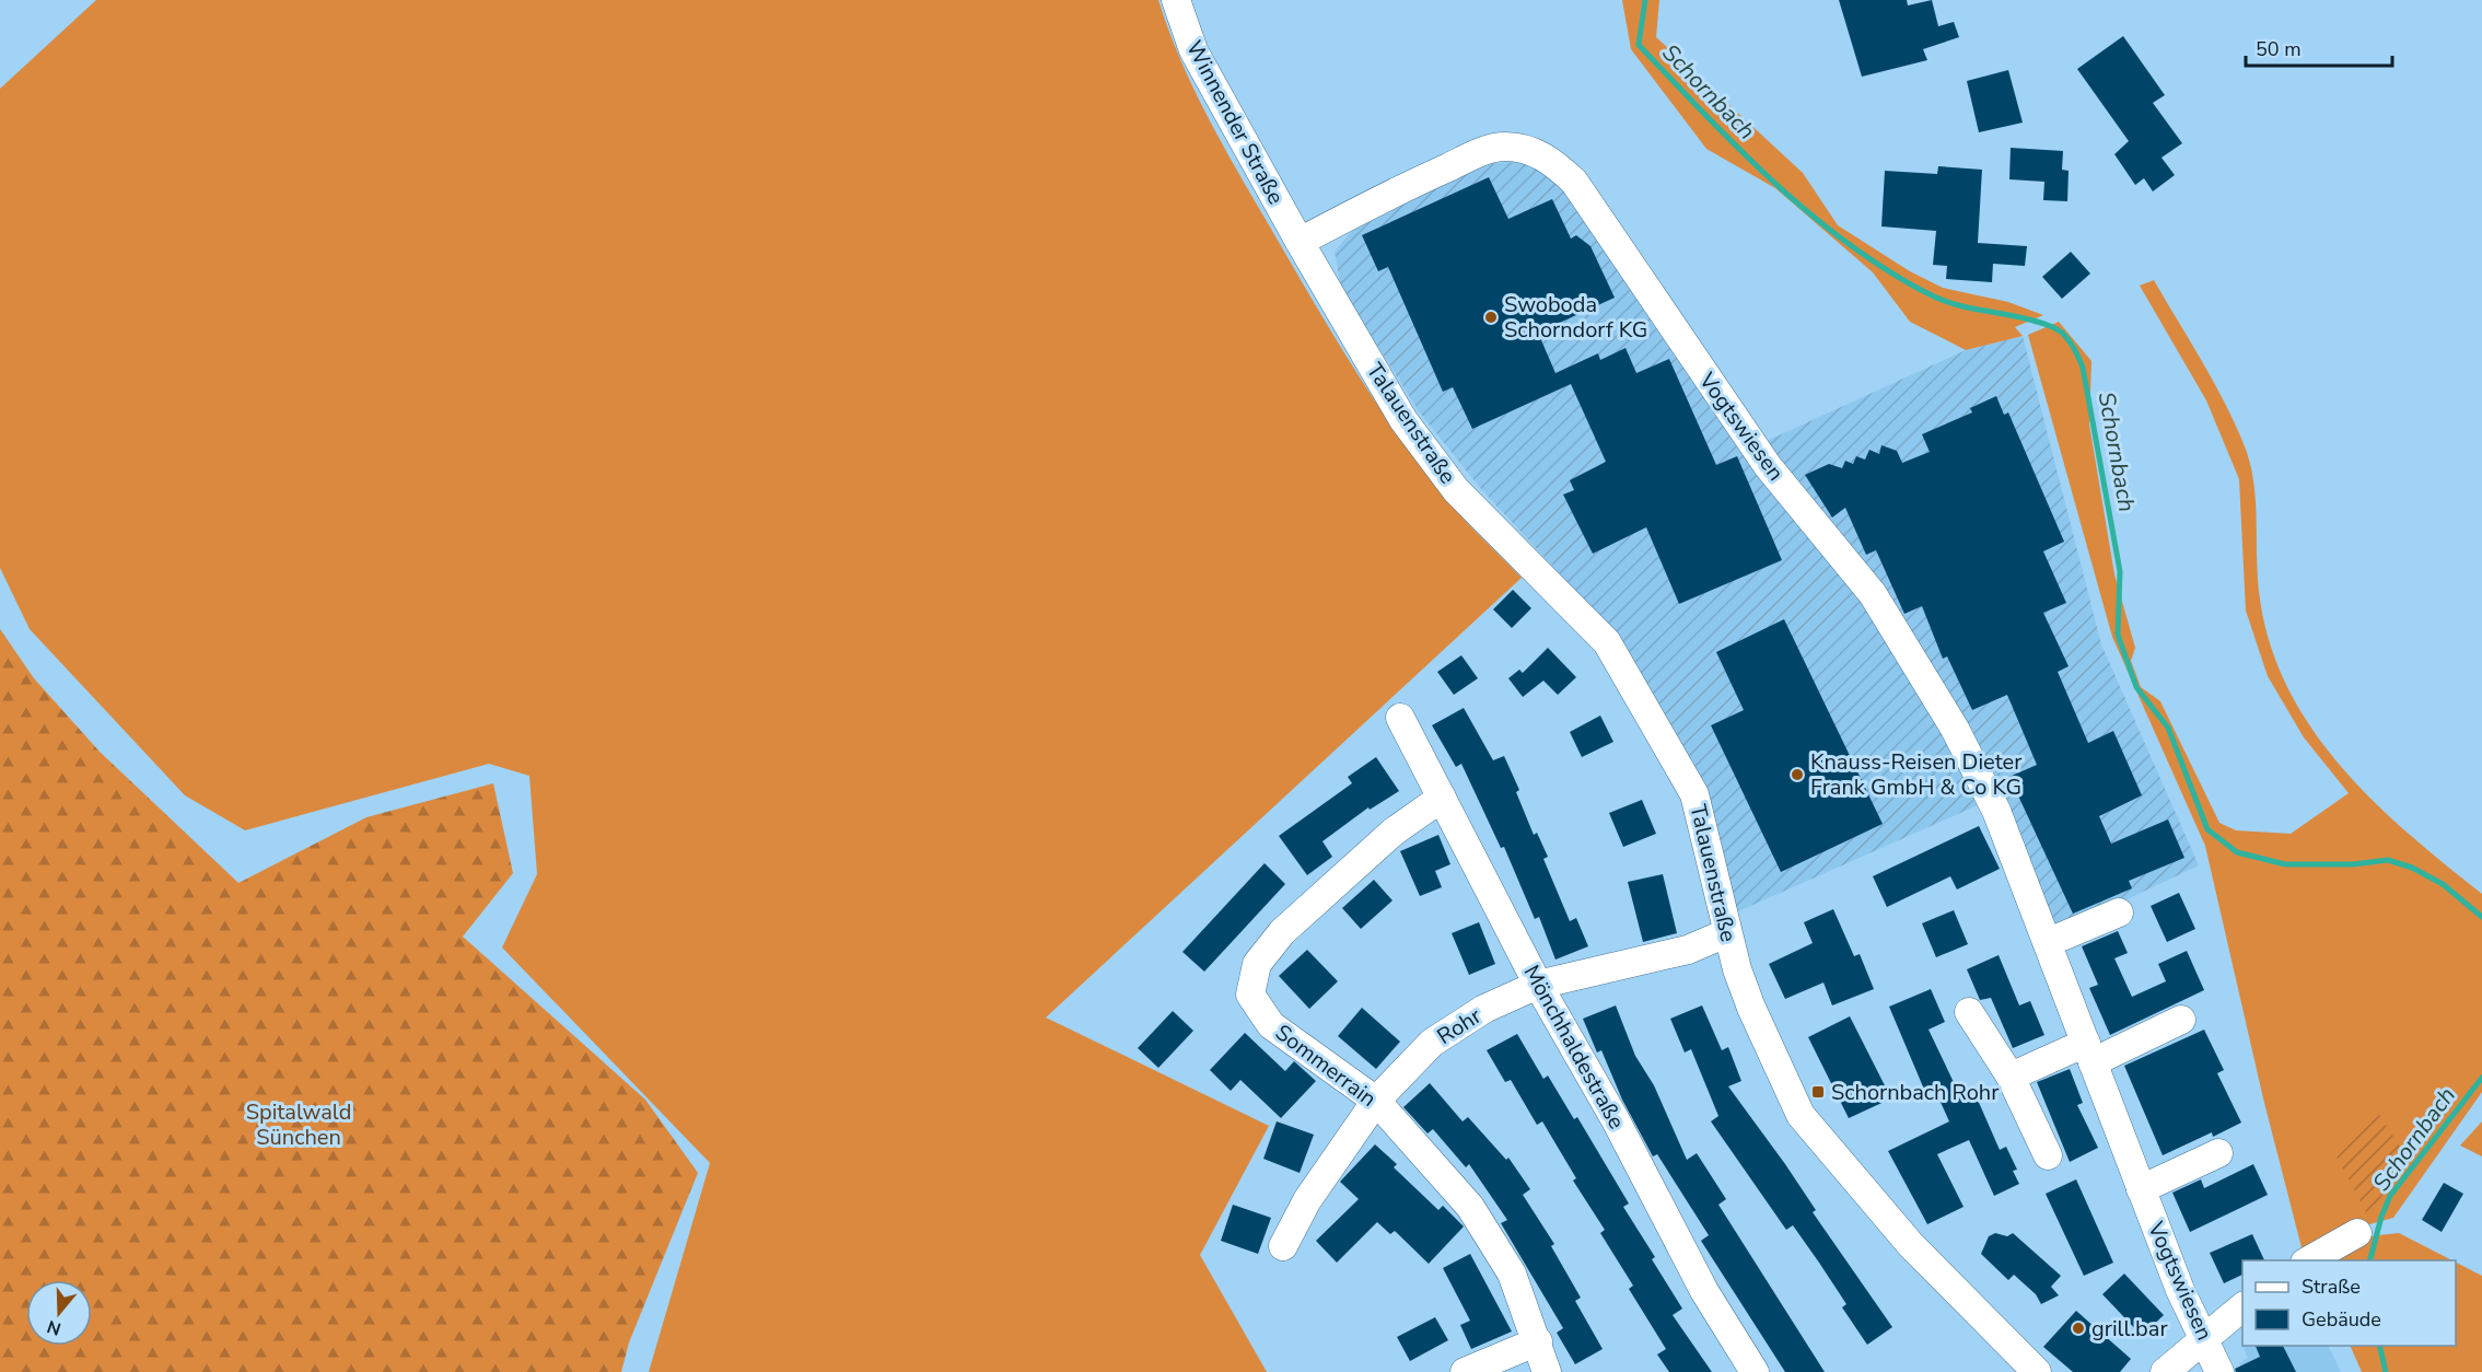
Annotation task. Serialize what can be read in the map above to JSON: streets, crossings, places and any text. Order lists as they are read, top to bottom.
{
  "streets": {
    "street": [
      "Winnender Straße",
      "Talauenstraße",
      "Vogtswiesen",
      "Rohr",
      "Mönchhaldestraße",
      "Sommerrain"
    ]
  },
  "crossings": [
    ["Winnender Straße", "Talauenstraße"],
    ["Winnender Straße", "Vogtswiesen"],
    ["Talauenstraße", "Vogtswiesen"],
    ["Talauenstraße", "Rohr"],
    ["Rohr", "Mönchhaldestraße"],
    ["Rohr", "Sommerrain"],
    ["Mönchhaldestraße", "Sommerrain"]
  ],
  "water": ["Schornbach"],
  "parks": ["Spitalwald Sünchen"],
  "places": {
    "other": ["Swoboda Schorndorf KG", "Knauss-Reisen Dieter Frank GmbH & Co KG", "grill.bar"],
    "transit": ["Schornbach Rohr"]
  },
  "legend": ["Straße", "Gebäude"],
  "scale_bar": "50 m",
  "north": "bottom"
}
